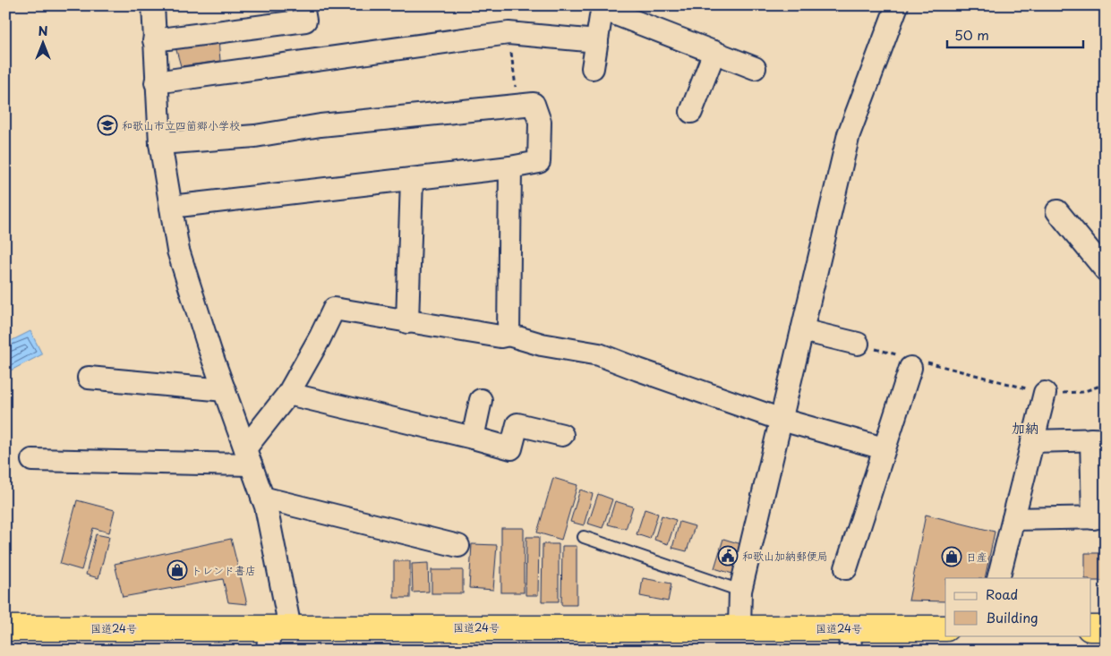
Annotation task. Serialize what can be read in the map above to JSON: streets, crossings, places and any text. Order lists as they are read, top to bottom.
{
  "streets": {
    "highway": ["国道24号"]
  },
  "districts": ["加納"],
  "places": {
    "school or university": ["和歌山市立四箇郷小学校"],
    "public building": ["和歌山加納郵便局"],
    "shop": ["日産", "トレンド書店"]
  },
  "legend": ["Road", "Building"],
  "scale_bar": "50 m",
  "north": "top"
}
